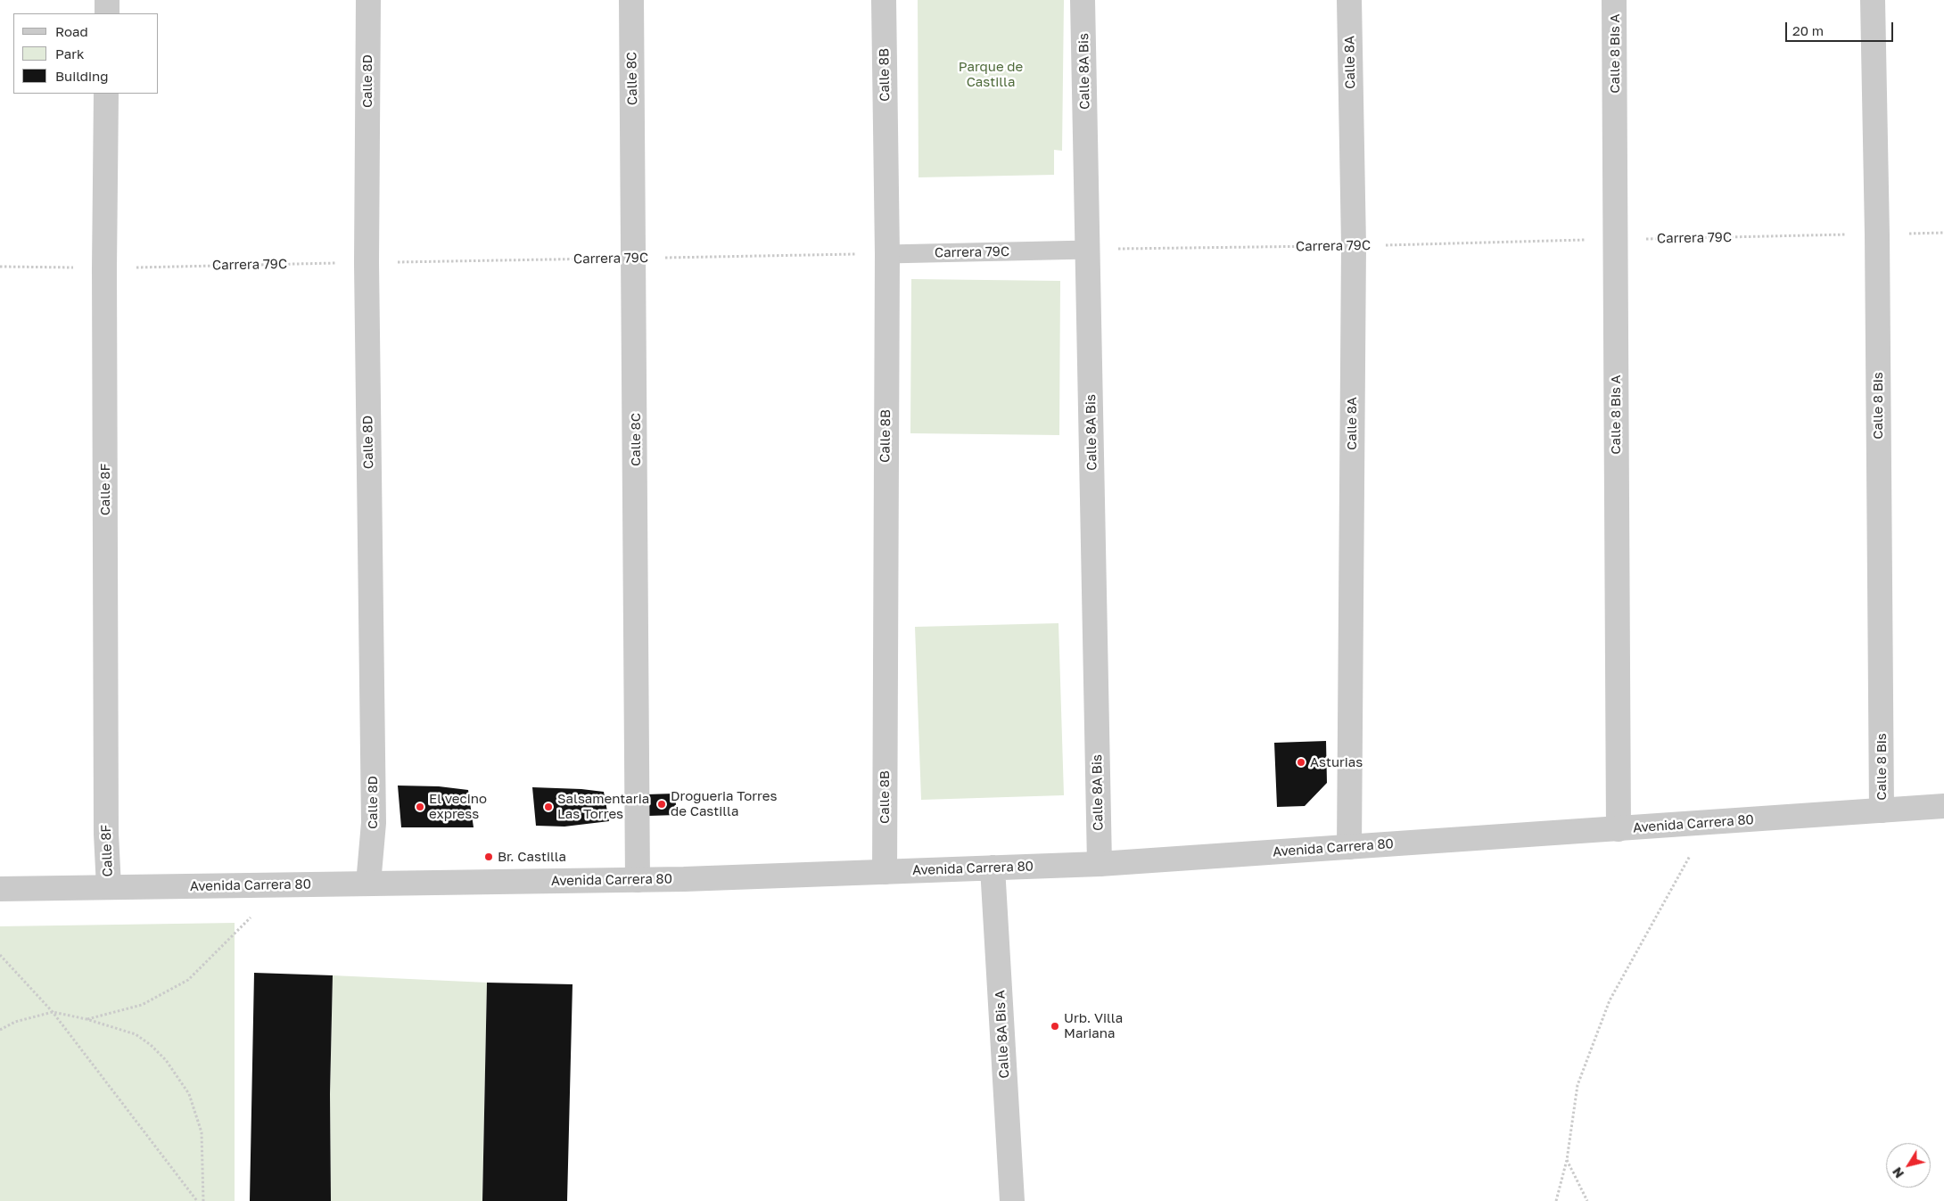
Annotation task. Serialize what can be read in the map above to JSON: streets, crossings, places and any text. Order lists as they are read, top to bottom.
{
  "streets": {
    "street": [
      "Calle 8 Bis A",
      "Calle 8A",
      "Calle 8A Bis",
      "Calle 8B",
      "Calle 8C",
      "Calle 8D",
      "Calle 8 Bis",
      "Calle 8F",
      "Avenida Carrera 80",
      "Calle 8A Bis A"
    ],
    "lane": ["Carrera 79C"]
  },
  "crossings": [
    ["Calle 8 Bis A", "Carrera 79C"],
    ["Calle 8 Bis A", "Avenida Carrera 80"],
    ["Calle 8A", "Carrera 79C"],
    ["Calle 8A", "Avenida Carrera 80"],
    ["Calle 8A Bis", "Carrera 79C"],
    ["Calle 8A Bis", "Avenida Carrera 80"],
    ["Calle 8B", "Carrera 79C"],
    ["Calle 8B", "Avenida Carrera 80"],
    ["Calle 8C", "Carrera 79C"],
    ["Calle 8C", "Avenida Carrera 80"],
    ["Calle 8D", "Carrera 79C"],
    ["Calle 8D", "Avenida Carrera 80"],
    ["Carrera 79C", "Calle 8 Bis"],
    ["Carrera 79C", "Calle 8F"],
    ["Calle 8 Bis", "Avenida Carrera 80"],
    ["Calle 8F", "Avenida Carrera 80"],
    ["Avenida Carrera 80", "Calle 8A Bis A"]
  ],
  "parks": ["Parque de Castilla"],
  "places": [
    "Asturias",
    "Drogueria Torres de Castilla",
    "El vecino express",
    "Salsamentaria Las Torres",
    "Br. Castilla",
    "Urb. Villa Mariana"
  ],
  "legend": ["Road", "Park", "Building"],
  "scale_bar": "20 m",
  "north": "bottom left"
}
